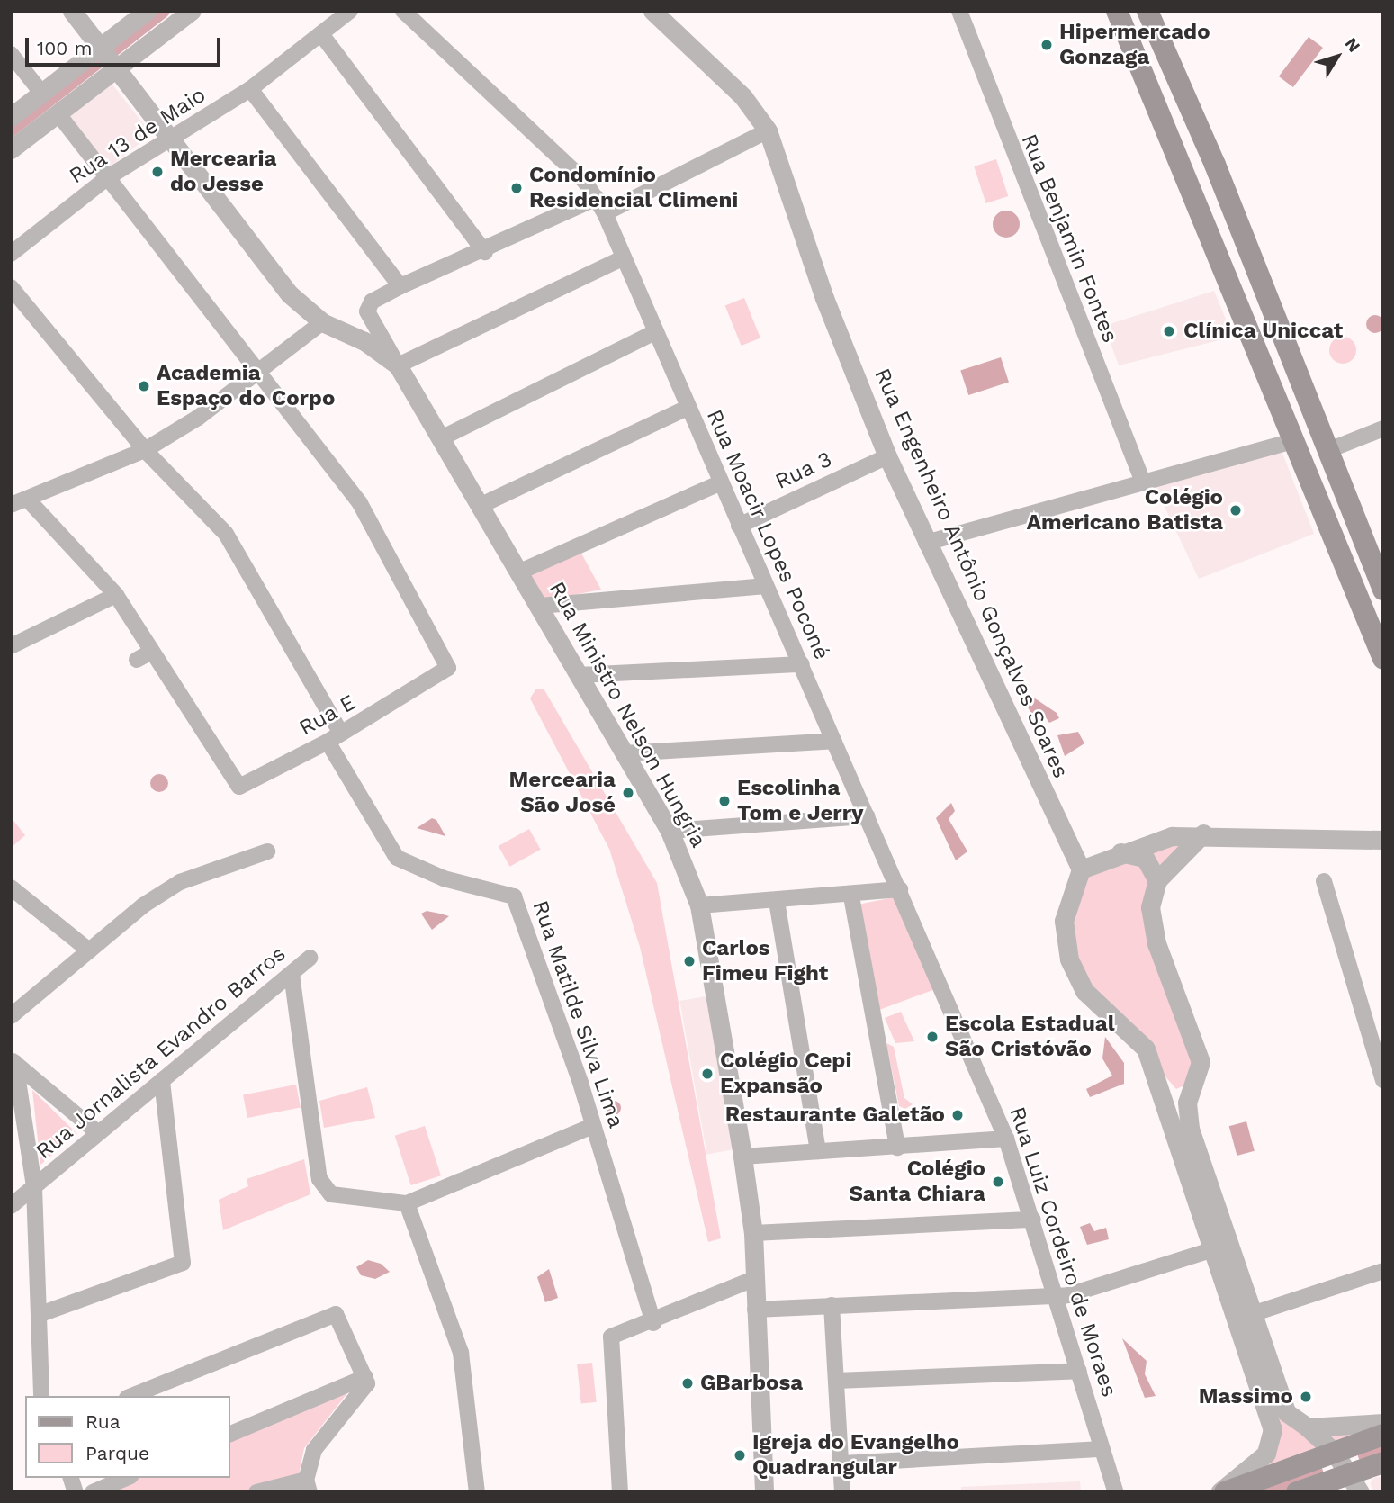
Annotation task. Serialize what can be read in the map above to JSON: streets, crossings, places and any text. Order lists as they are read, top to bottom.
{
  "streets": {
    "street": [
      "Rua 13 de Maio",
      "Rua Benjamin Fontes",
      "Rua 3",
      "Rua Moacir Lopes Poconé",
      "Rua Engenheiro Antônio Gonçalves Soares",
      "Rua Ministro Nelson Hungria",
      "Rua E",
      "Rua Matilde Silva Lima",
      "Rua Jornalista Evandro Barros",
      "Rua Luiz Cordeiro de Moraes"
    ]
  },
  "crossings": [
    ["Rua 13 de Maio", "Rua Ministro Nelson Hungria"],
    ["Rua 3", "Rua Moacir Lopes Poconé"],
    ["Rua 3", "Rua Engenheiro Antônio Gonçalves Soares"],
    ["Rua Moacir Lopes Poconé", "Rua Luiz Cordeiro de Moraes"],
    ["Rua E", "Rua Matilde Silva Lima"]
  ],
  "places": [
    "Hipermercado Gonzaga",
    "Mercearia do Jesse",
    "Condomínio Residencial Climeni",
    "Clínica Uniccat",
    "Academia Espaço do Corpo",
    "Colégio Americano Batista",
    "Mercearia São José",
    "Escolinha Tom e Jerry",
    "Carlos Fimeu Fight",
    "Escola Estadual São Cristóvão",
    "Colégio Cepi Expansão",
    "Restaurante Galetão",
    "Colégio Santa Chiara",
    "GBarbosa",
    "Massimo",
    "Igreja do Evangelho Quadrangular"
  ],
  "legend": ["Rua", "Parque"],
  "scale_bar": "100 m",
  "north": "top right"
}
